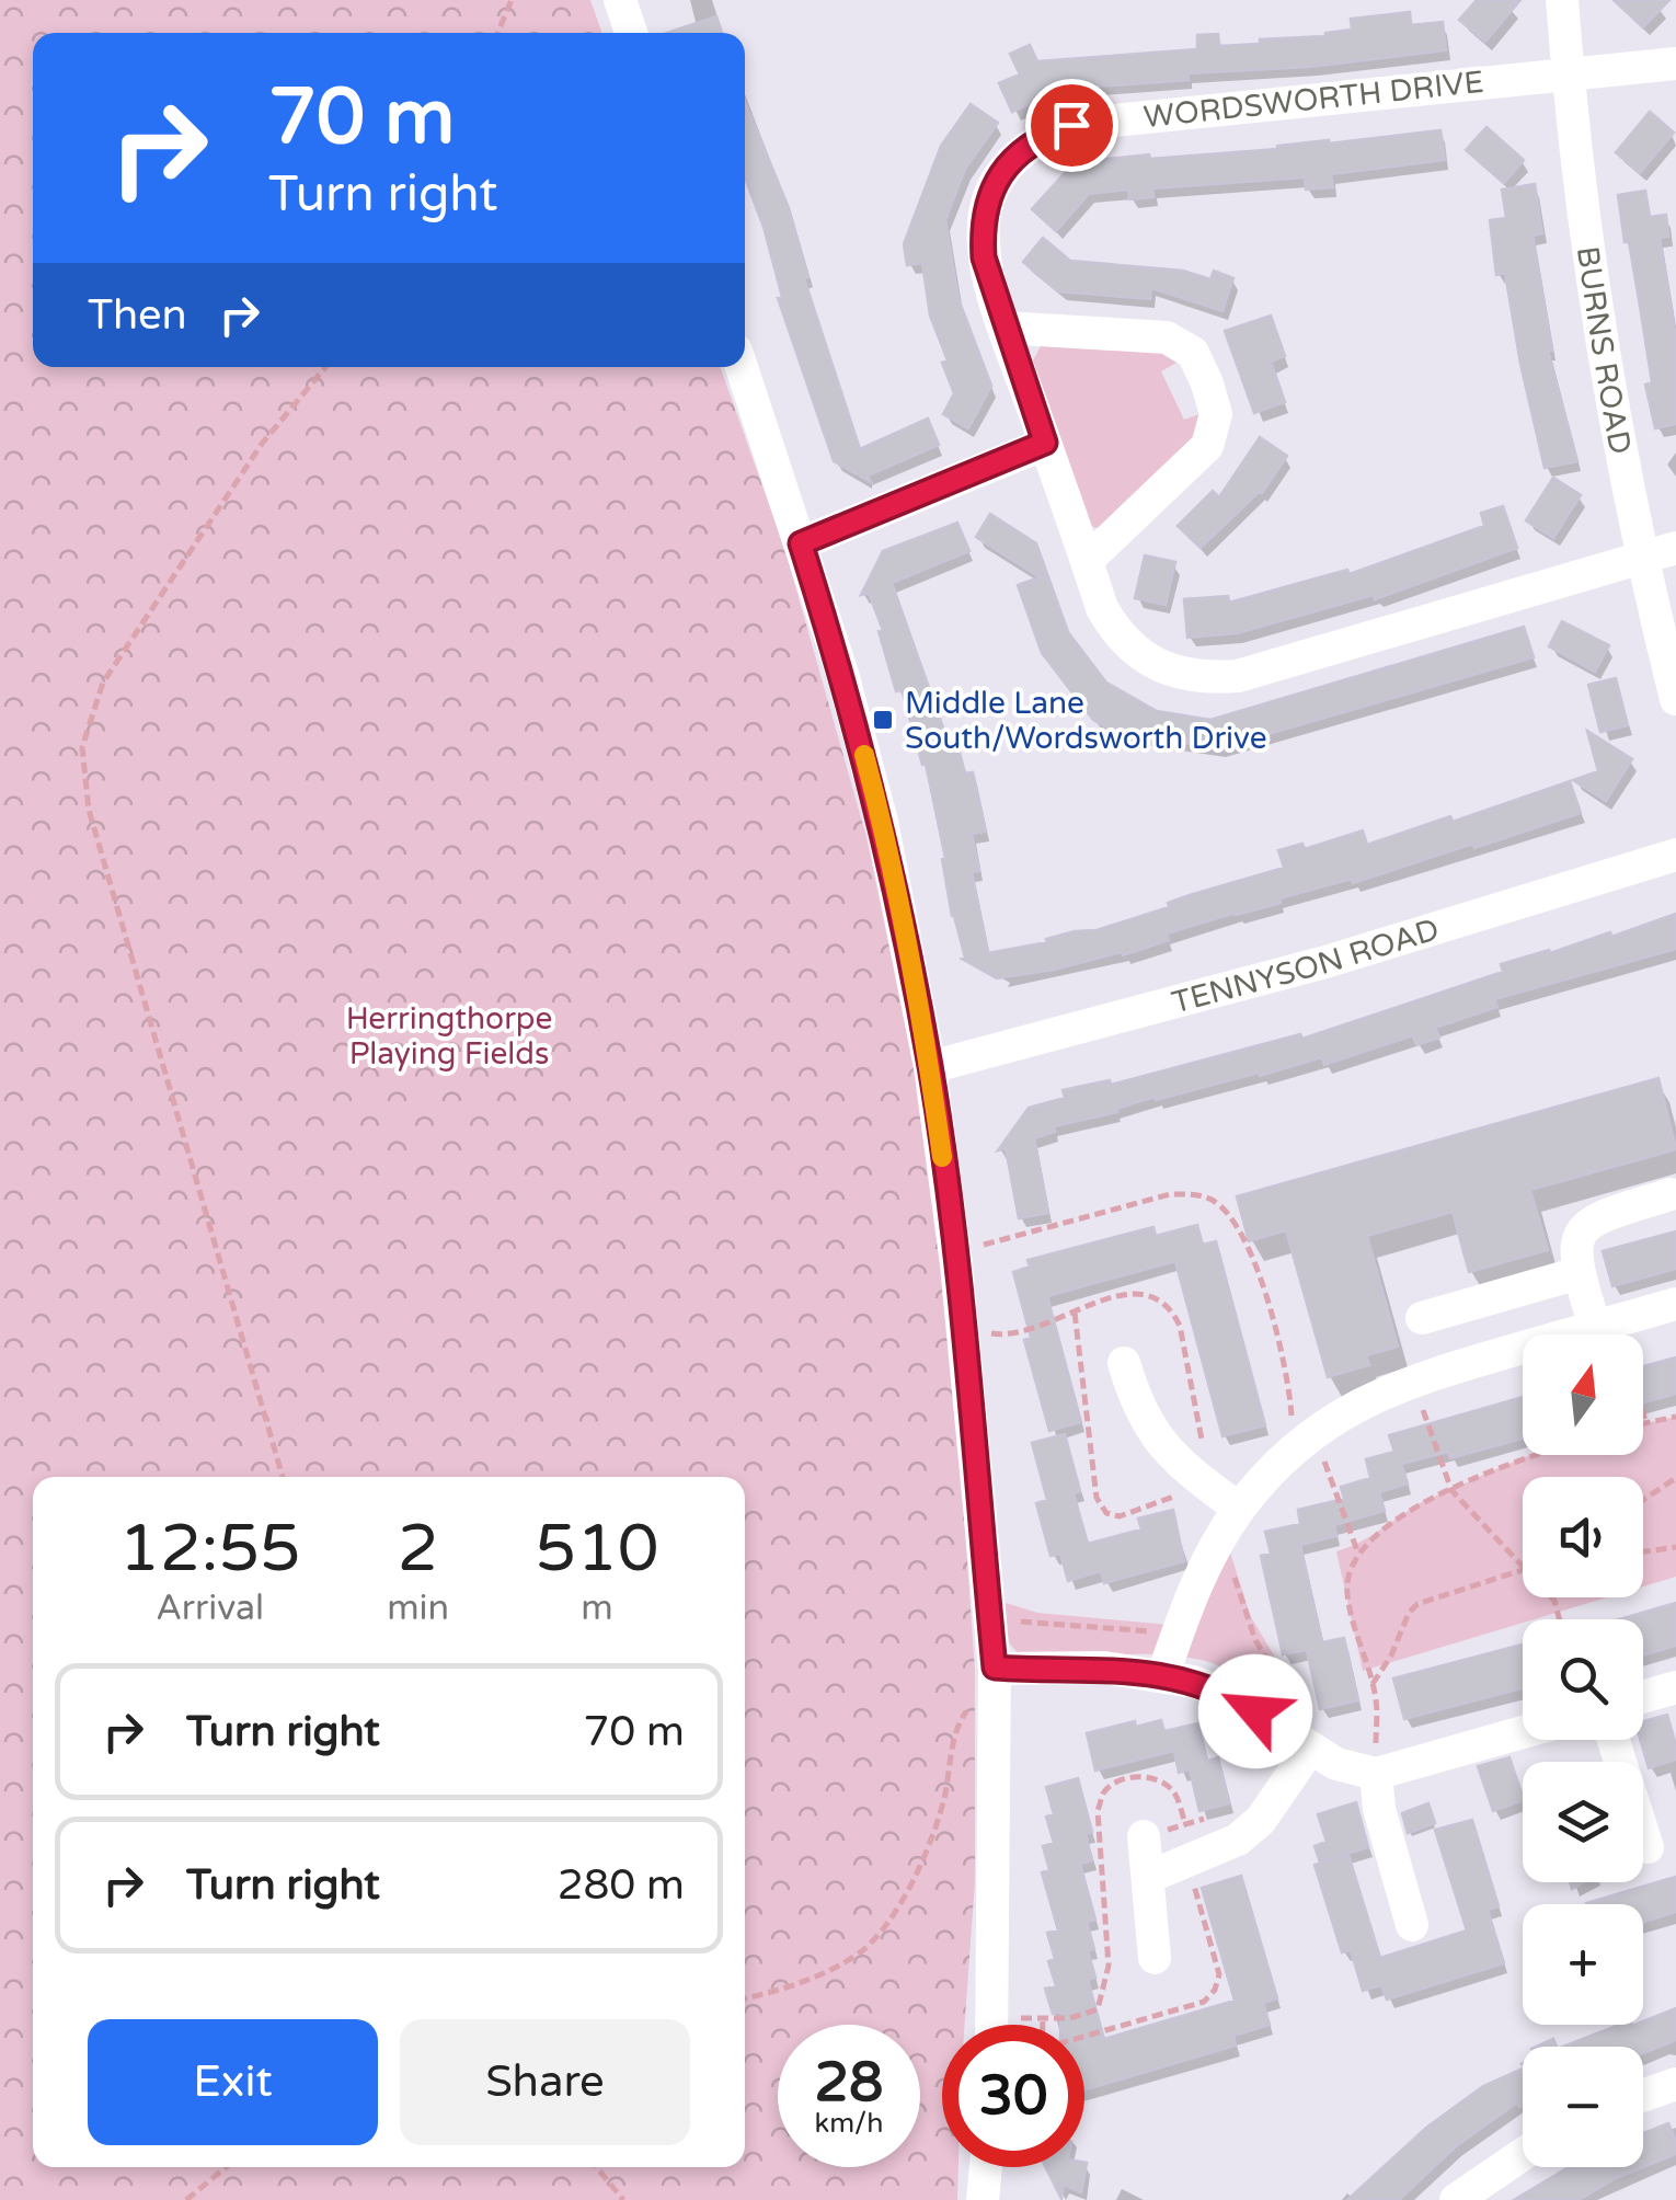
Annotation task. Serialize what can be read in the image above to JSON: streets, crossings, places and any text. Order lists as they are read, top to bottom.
{
  "streets": {
    "street": ["WORDSWORTH DRIVE", "BURNS ROAD", "TENNYSON ROAD"]
  },
  "crossings": [
    ["WORDSWORTH DRIVE", "BURNS ROAD"]
  ],
  "parks": ["Herringthorpe Playing Fields"],
  "places": {
    "transit": ["Middle Lane South/Wordsworth Drive"]
  },
  "north": "top",
  "page": {
    "turn": ["70 m", "Turn right"],
    "then": "Then",
    "map_buttons": ["+", "−"],
    "eta": [
      "12:55",
      "Arrival",
      "2",
      "min",
      "510",
      "m"
    ],
    "list": [
      {
        "name": "Turn right",
        "value": "70 m"
      },
      {
        "name": "Turn right",
        "value": "280 m"
      }
    ],
    "buttons": ["Exit", "Share"],
    "speed": "28 km/h",
    "limit": "30"
  }
}
